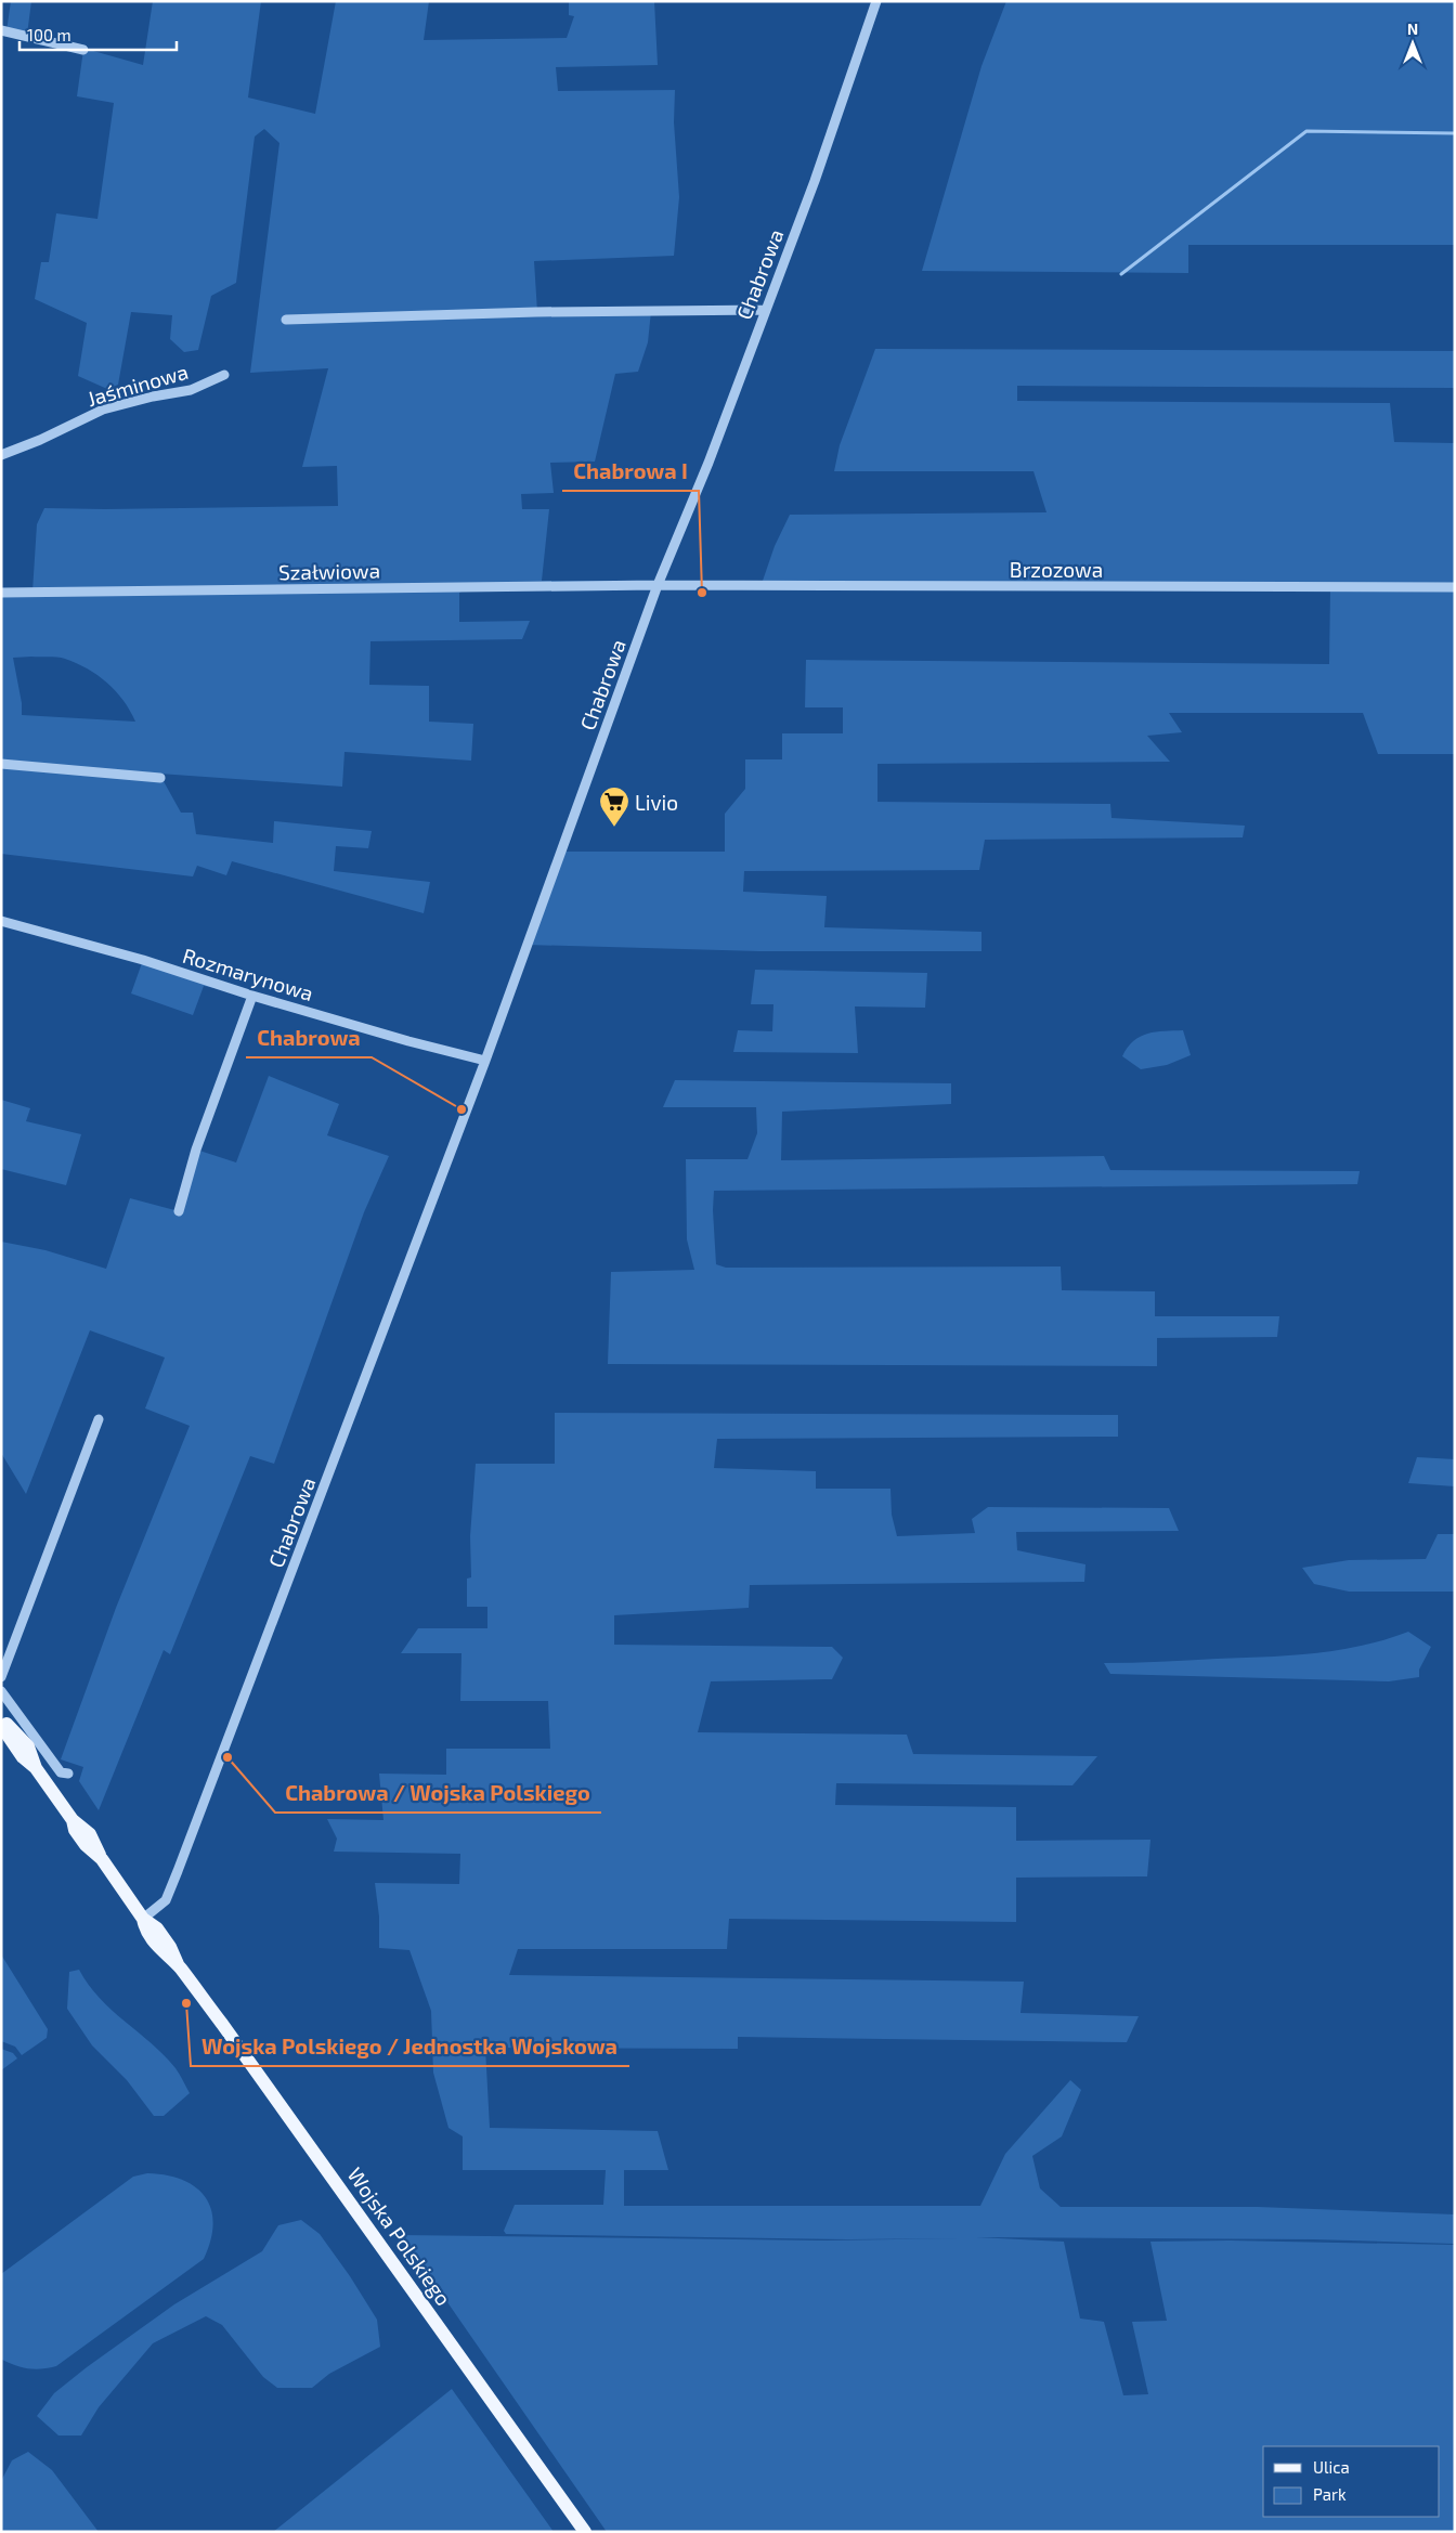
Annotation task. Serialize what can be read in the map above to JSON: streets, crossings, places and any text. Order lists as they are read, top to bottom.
{
  "streets": {
    "main road": ["Wojska Polskiego"],
    "street": [
      "Chabrowa",
      "Jaśminowa",
      "Brzozowa",
      "Szałwiowa",
      "Rozmarynowa"
    ]
  },
  "crossings": [
    ["Chabrowa", "Brzozowa"],
    ["Chabrowa", "Szałwiowa"],
    ["Chabrowa", "Rozmarynowa"],
    ["Chabrowa", "Wojska Polskiego"],
    ["Brzozowa", "Szałwiowa"]
  ],
  "places": {
    "other": [
      "Chabrowa I",
      "Chabrowa",
      "Chabrowa / Wojska Polskiego",
      "Wojska Polskiego / Jednostka Wojskowa"
    ],
    "supermarket": ["Livio"]
  },
  "legend": ["Ulica", "Park"],
  "scale_bar": "100 m",
  "north": "top"
}
